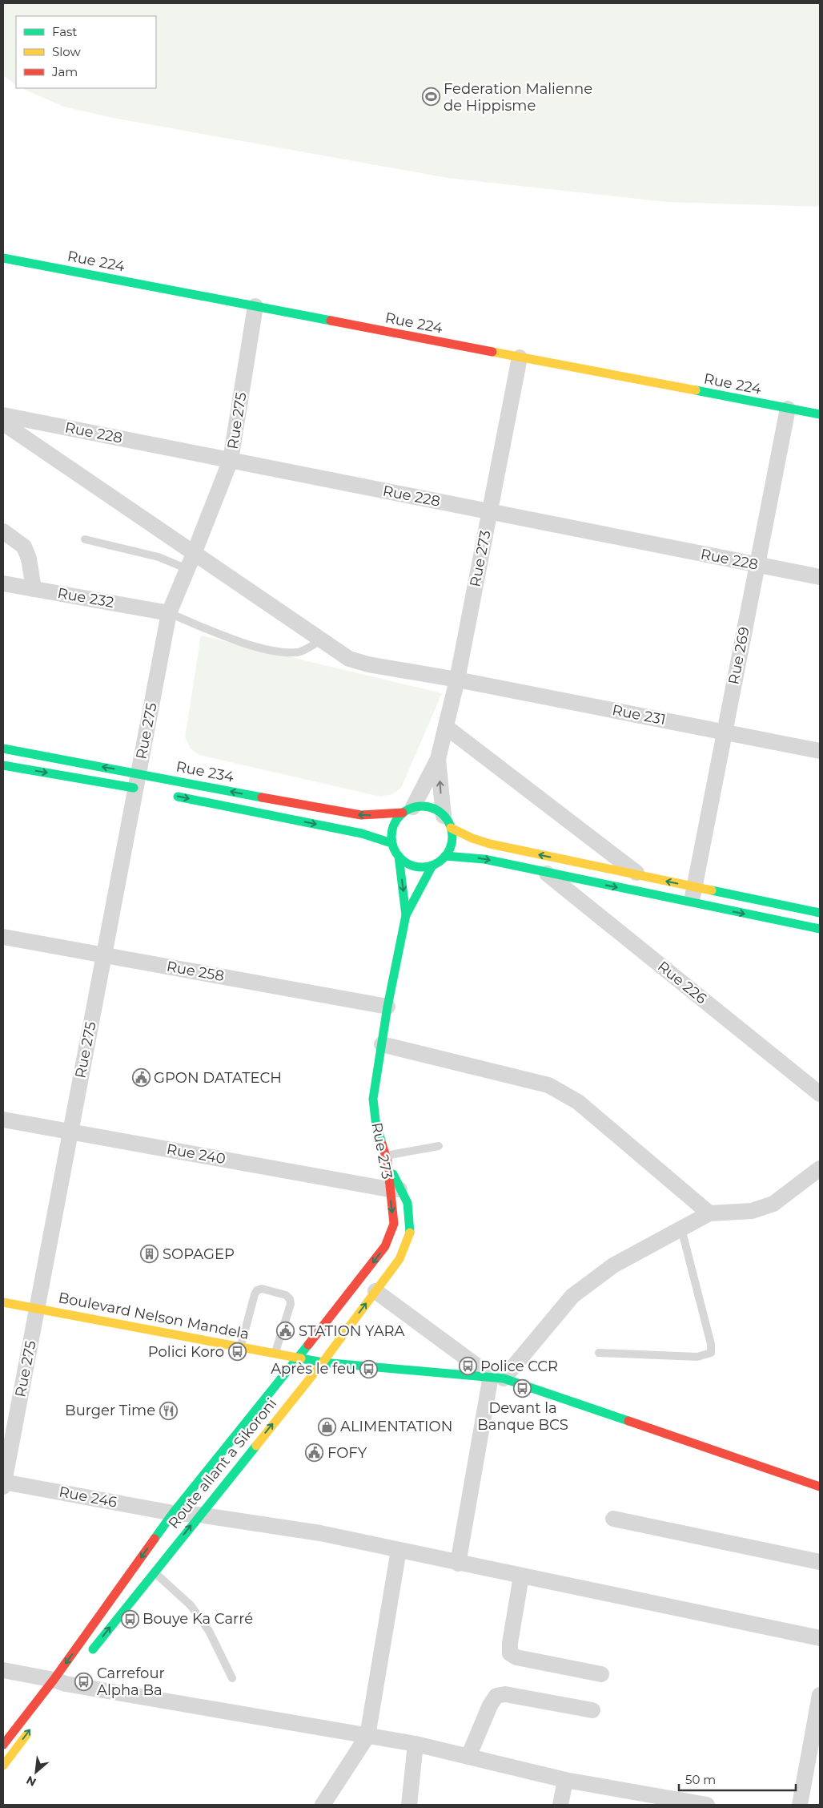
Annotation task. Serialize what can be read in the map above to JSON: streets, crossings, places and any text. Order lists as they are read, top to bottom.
{
  "streets": {
    "street": [
      "Rue 224",
      "Rue 275",
      "Rue 228",
      "Rue 273",
      "Rue 232",
      "Rue 269",
      "Rue 231",
      "Rue 234",
      "Rue 258",
      "Rue 226",
      "Rue 240",
      "Boulevard Nelson Mandela",
      "Route allant a Sikoroni",
      "Rue 246"
    ]
  },
  "crossings": [
    ["Rue 224", "Rue 275"],
    ["Rue 224", "Rue 273"],
    ["Rue 224", "Rue 269"],
    ["Rue 275", "Rue 228"],
    ["Rue 275", "Rue 232"],
    ["Rue 275", "Rue 231"],
    ["Rue 275", "Rue 234"],
    ["Rue 275", "Rue 258"],
    ["Rue 275", "Rue 240"],
    ["Rue 275", "Boulevard Nelson Mandela"],
    ["Rue 275", "Rue 246"],
    ["Rue 228", "Rue 273"],
    ["Rue 228", "Rue 269"],
    ["Rue 273", "Rue 231"],
    ["Rue 273", "Rue 234"],
    ["Rue 273", "Rue 258"],
    ["Rue 273", "Rue 240"],
    ["Rue 273", "Boulevard Nelson Mandela"],
    ["Rue 273", "Route allant a Sikoroni"],
    ["Rue 273", "Rue 246"],
    ["Rue 269", "Rue 231"],
    ["Rue 240", "Route allant a Sikoroni"],
    ["Boulevard Nelson Mandela", "Route allant a Sikoroni"],
    ["Route allant a Sikoroni", "Rue 246"]
  ],
  "one_way": ["Route allant a Sikoroni"],
  "places": {
    "sports": ["Federation Malienne de Hippisme"],
    "public building": ["GPON DATATECH", "STATION YARA", "FOFY"],
    "building": ["SOPAGEP"],
    "bus stop": [
      "Polici Koro",
      "Police CCR",
      "Après le feu",
      "Devant la Banque BCS",
      "Bouye Ka Carré",
      "Carrefour Alpha Ba"
    ],
    "restaurant": ["Burger Time"],
    "shop": ["ALIMENTATION"]
  },
  "legend": ["Fast", "Slow", "Jam"],
  "scale_bar": "50 m",
  "north": "bottom left"
}
